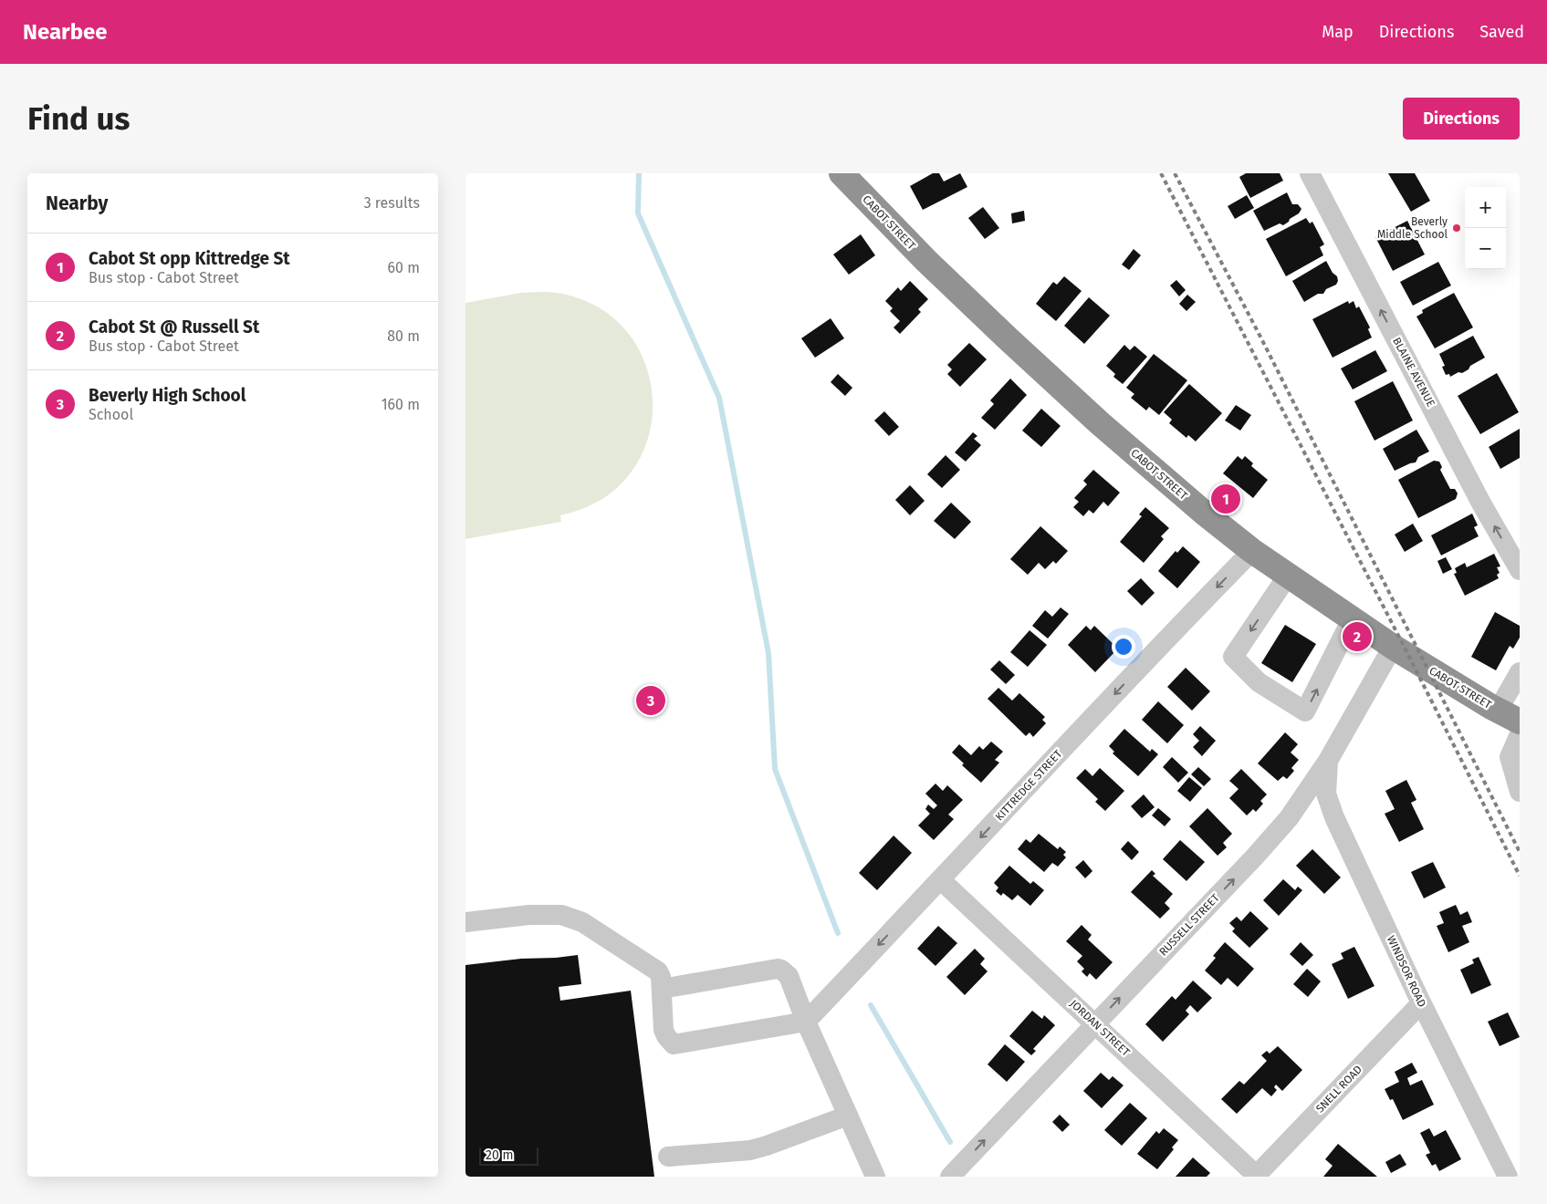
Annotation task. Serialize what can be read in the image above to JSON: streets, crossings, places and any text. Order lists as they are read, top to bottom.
{
  "streets": {
    "highway": ["CABOT STREET"],
    "street": [
      "BLAINE AVENUE",
      "KITTREDGE STREET",
      "RUSSELL STREET",
      "WINDSOR ROAD",
      "JORDAN STREET",
      "SNELL ROAD"
    ]
  },
  "crossings": [
    ["CABOT STREET", "KITTREDGE STREET"],
    ["CABOT STREET", "RUSSELL STREET"],
    ["KITTREDGE STREET", "JORDAN STREET"],
    ["RUSSELL STREET", "WINDSOR ROAD"],
    ["RUSSELL STREET", "JORDAN STREET"],
    ["WINDSOR ROAD", "SNELL ROAD"],
    ["JORDAN STREET", "SNELL ROAD"]
  ],
  "one_way": ["BLAINE AVENUE", "KITTREDGE STREET", "RUSSELL STREET"],
  "places": ["Beverly Middle School"],
  "scale_bar": "20 m",
  "page": {
    "header": "Nearbee",
    "nav": ["Map", "Directions", "Saved"],
    "buttons": "Directions",
    "title": "Find us",
    "heading": ["Nearby", "3 results"],
    "map_buttons": ["+", "−"],
    "list": [
      {
        "mark": "1",
        "name": "Cabot St opp Kittredge St",
        "note": "Bus stop · Cabot Street",
        "value": "60 m"
      },
      {
        "mark": "2",
        "name": "Cabot St @ Russell St",
        "note": "Bus stop · Cabot Street",
        "value": "80 m"
      },
      {
        "mark": "3",
        "name": "Beverly High School",
        "note": "School",
        "value": "160 m"
      }
    ],
    "pins": ["1", "2", "3"],
    "scale": "20 m"
  }
}
